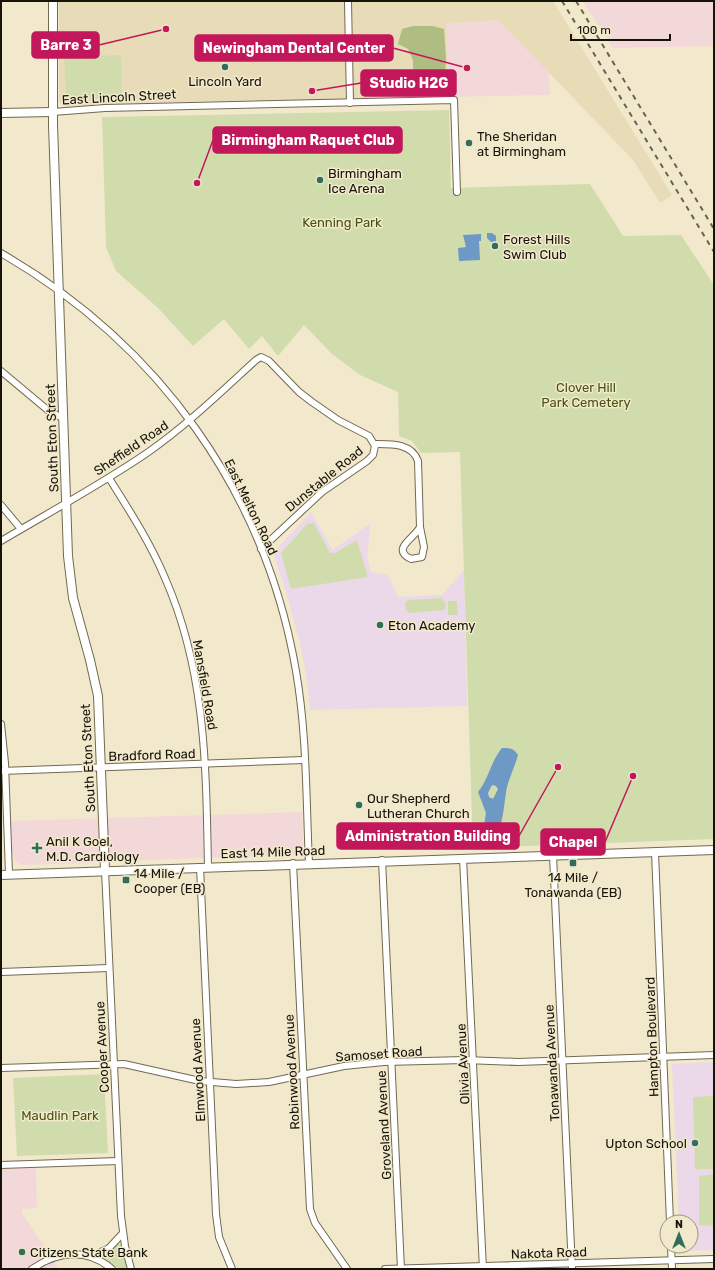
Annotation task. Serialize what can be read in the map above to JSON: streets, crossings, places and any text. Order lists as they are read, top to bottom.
{
  "streets": {
    "street": [
      "East Lincoln Street",
      "South Eton Street",
      "Sheffield Road",
      "Dunstable Road",
      "East Melton Road",
      "Mansfield Road",
      "Bradford Road",
      "East 14 Mile Road",
      "Hampton Boulevard",
      "Cooper Avenue",
      "Samoset Road",
      "Tonawanda Avenue",
      "Olivia Avenue",
      "Elmwood Avenue",
      "Robinwood Avenue",
      "Groveland Avenue",
      "Nakota Road"
    ]
  },
  "crossings": [
    ["East Lincoln Street", "South Eton Street"],
    ["South Eton Street", "Sheffield Road"],
    ["South Eton Street", "East Melton Road"],
    ["South Eton Street", "Bradford Road"],
    ["South Eton Street", "East 14 Mile Road"],
    ["South Eton Street", "Cooper Avenue"],
    ["Sheffield Road", "Dunstable Road"],
    ["Sheffield Road", "East Melton Road"],
    ["Sheffield Road", "Mansfield Road"],
    ["Dunstable Road", "East Melton Road"],
    ["East Melton Road", "Bradford Road"],
    ["East Melton Road", "East 14 Mile Road"],
    ["Mansfield Road", "Bradford Road"],
    ["Mansfield Road", "East 14 Mile Road"],
    ["Mansfield Road", "Elmwood Avenue"],
    ["East 14 Mile Road", "Hampton Boulevard"],
    ["East 14 Mile Road", "Cooper Avenue"],
    ["East 14 Mile Road", "Tonawanda Avenue"],
    ["East 14 Mile Road", "Olivia Avenue"],
    ["East 14 Mile Road", "Elmwood Avenue"],
    ["East 14 Mile Road", "Robinwood Avenue"],
    ["East 14 Mile Road", "Groveland Avenue"],
    ["Hampton Boulevard", "Samoset Road"],
    ["Cooper Avenue", "Samoset Road"],
    ["Samoset Road", "Tonawanda Avenue"],
    ["Samoset Road", "Olivia Avenue"],
    ["Samoset Road", "Elmwood Avenue"],
    ["Samoset Road", "Robinwood Avenue"],
    ["Samoset Road", "Groveland Avenue"],
    ["Tonawanda Avenue", "Nakota Road"],
    ["Olivia Avenue", "Nakota Road"],
    ["Groveland Avenue", "Nakota Road"]
  ],
  "parks": ["Kenning Park", "Clover Hill Park Cemetery", "Maudlin Park"],
  "places": {
    "other": [
      "Barre 3",
      "Lincoln Yard",
      "Newingham Dental Center",
      "Studio H2G",
      "The Sheridan at Birmingham",
      "Birmingham Ice Arena",
      "Birmingham Raquet Club",
      "Forest Hills Swim Club",
      "Eton Academy",
      "Administration Building",
      "Chapel",
      "Our Shepherd Lutheran Church",
      "Upton School",
      "Citizens State Bank"
    ],
    "health": ["Anil K Goel, M.D. Cardiology"],
    "transit": ["14 Mile / Tonawanda (EB)", "14 Mile / Cooper (EB)"]
  },
  "scale_bar": "100 m",
  "north": "top"
}
